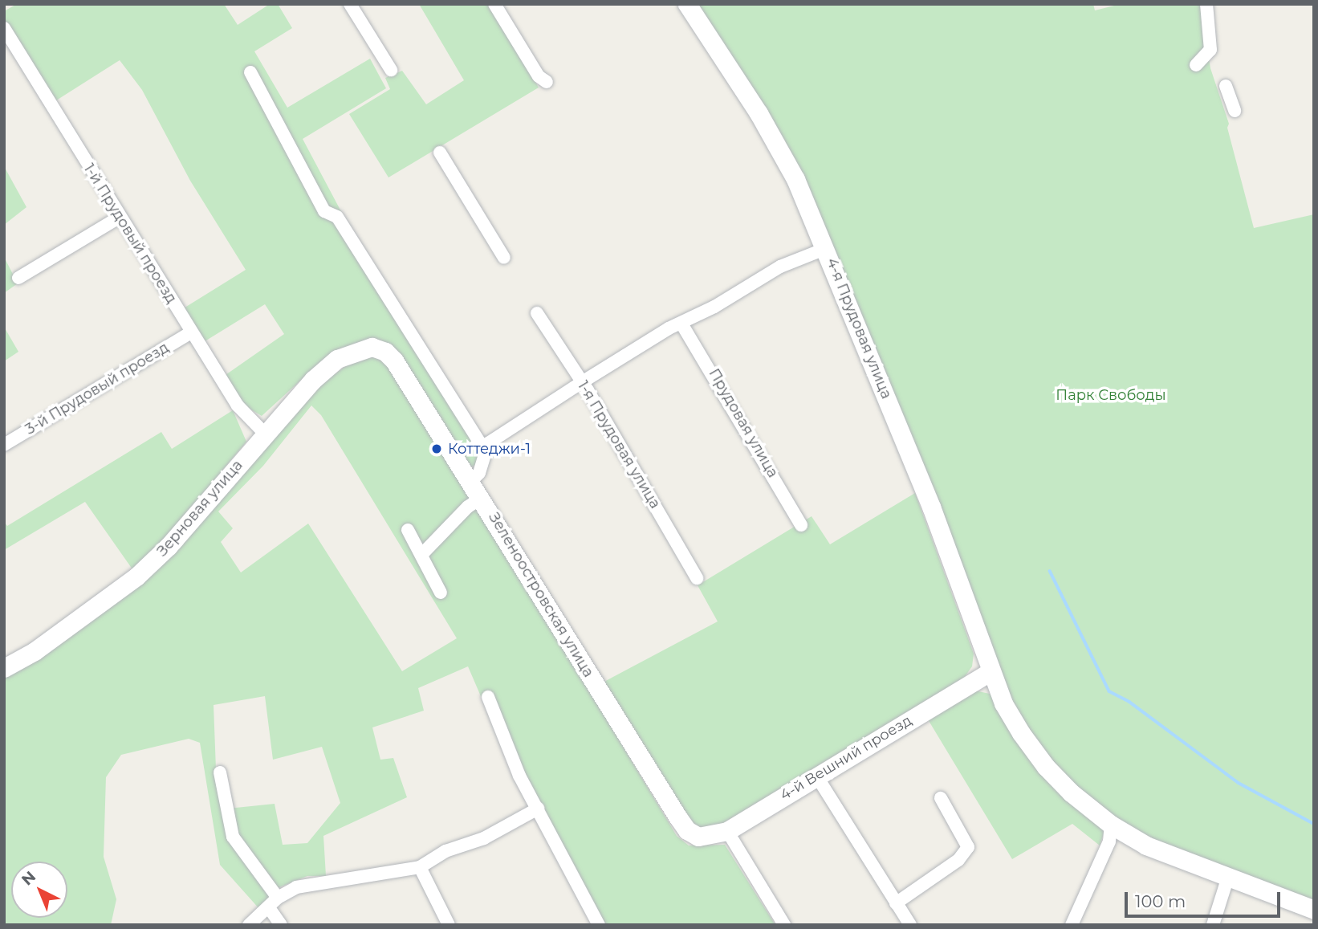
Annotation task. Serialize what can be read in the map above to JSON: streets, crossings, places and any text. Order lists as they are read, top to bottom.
{
  "streets": {
    "street": [
      "1-й Прудовый проезд",
      "4-я Прудовая улица",
      "3-й Прудовый проезд",
      "Прудовая улица",
      "1-я Прудовая улица",
      "Зерновая улица",
      "Зеленоостровская улица",
      "4-й Вешний проезд"
    ]
  },
  "crossings": [
    ["1-й Прудовый проезд", "3-й Прудовый проезд"],
    ["1-й Прудовый проезд", "Зерновая улица"],
    ["4-я Прудовая улица", "4-й Вешний проезд"],
    ["Зерновая улица", "Зеленоостровская улица"],
    ["Зеленоостровская улица", "4-й Вешний проезд"]
  ],
  "parks": ["Парк Свободы"],
  "places": ["Коттеджи-1"],
  "scale_bar": "100 m",
  "north": "top left"
}
